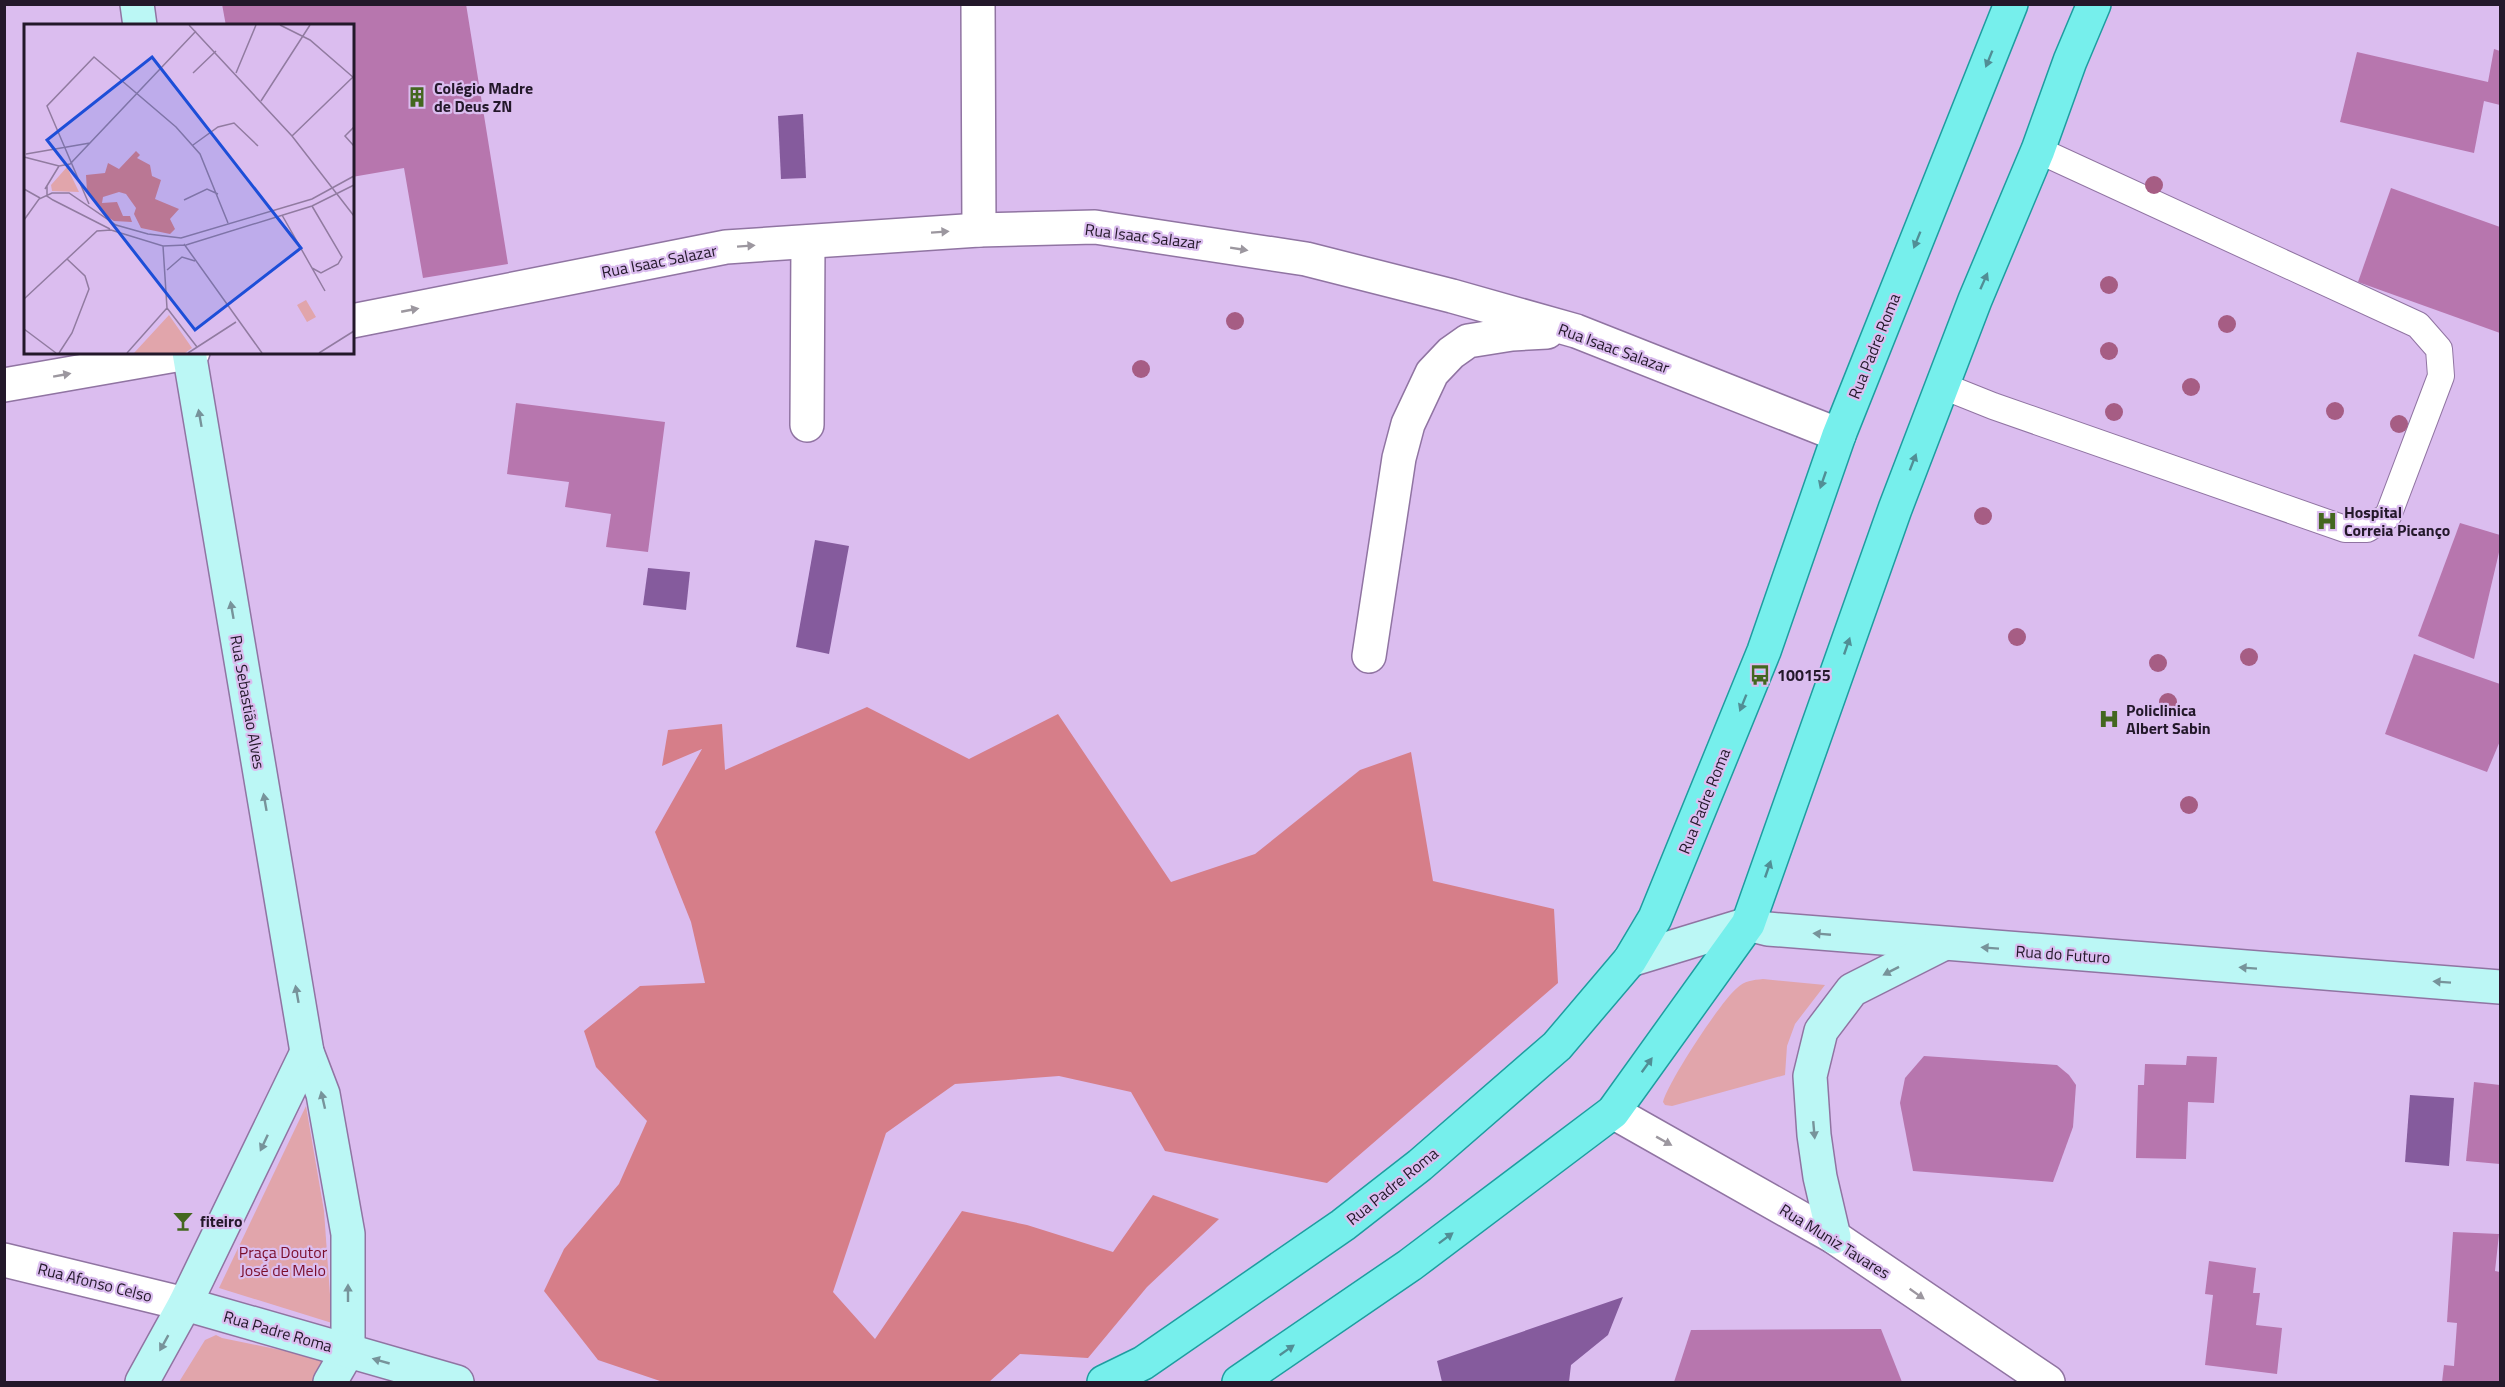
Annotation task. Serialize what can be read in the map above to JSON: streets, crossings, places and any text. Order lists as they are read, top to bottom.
{
  "streets": {
    "main road": ["Rua Padre Roma"],
    "street": [
      "Rua Isaac Salazar",
      "Rua Sebastião Alves",
      "Rua do Futuro",
      "Rua Muniz Tavares",
      "Rua Afonso Celso"
    ]
  },
  "crossings": [
    ["Rua Isaac Salazar", "Rua Padre Roma"],
    ["Rua Padre Roma", "Rua Sebastião Alves"],
    ["Rua Padre Roma", "Rua do Futuro"],
    ["Rua Padre Roma", "Rua Afonso Celso"]
  ],
  "one_way": [
    "Rua Isaac Salazar",
    "Rua Sebastião Alves",
    "Rua do Futuro",
    "Rua Muniz Tavares"
  ],
  "parks": ["Praça Doutor José de Melo"],
  "places": {
    "building": ["Colégio Madre de Deus ZN"],
    "hospital": ["Hospital Correia Picanço", "Policlinica Albert Sabin"],
    "bus stop": ["100155"],
    "bar": ["fiteiro"]
  }
}
